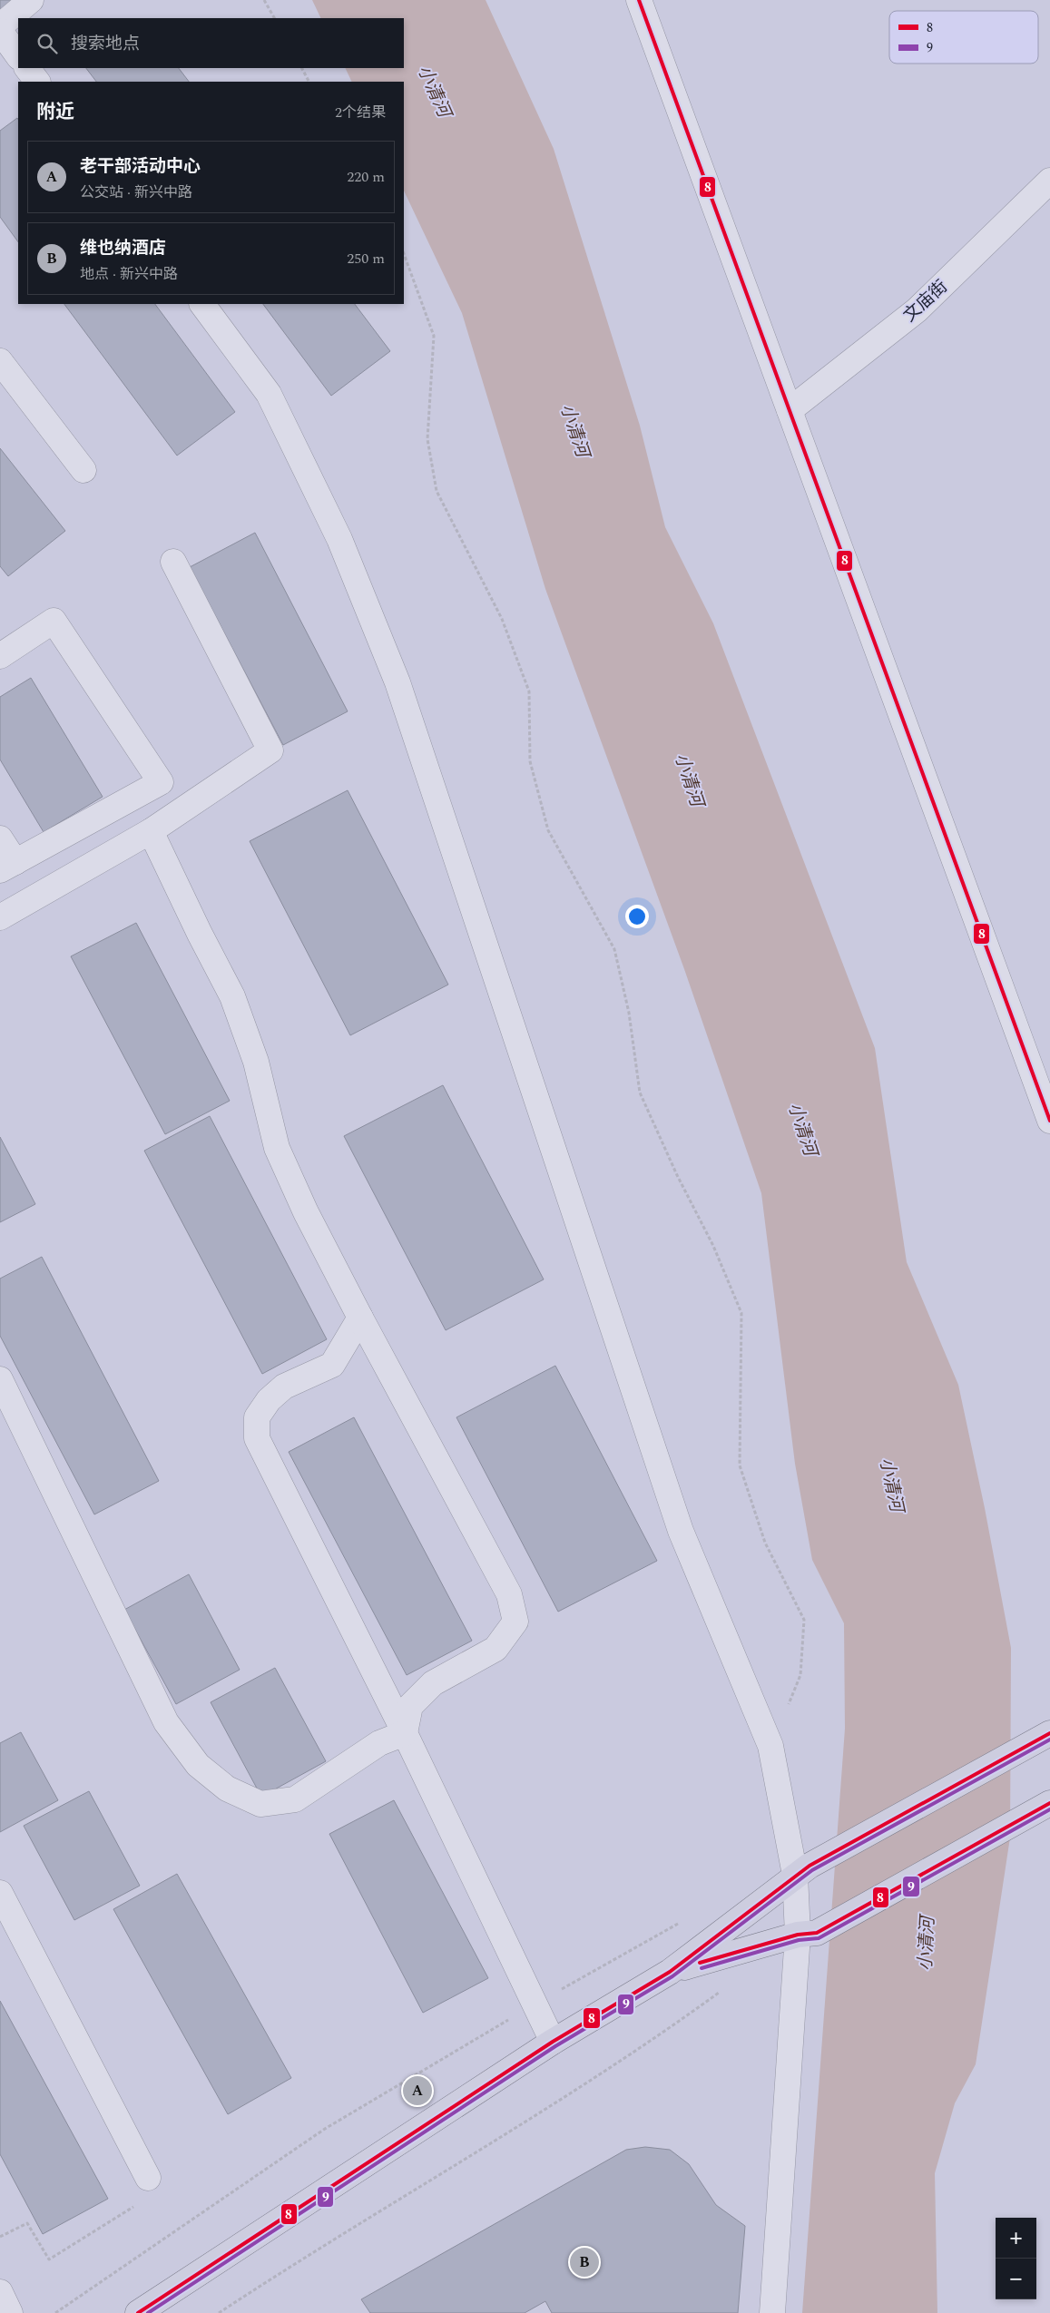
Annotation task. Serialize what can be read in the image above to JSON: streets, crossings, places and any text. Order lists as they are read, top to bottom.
{
  "streets": {
    "street": ["文庙街"]
  },
  "water": ["小清河"],
  "lines": ["transit line 8", "transit line 9"],
  "legend": ["8", "9"],
  "page": {
    "search": "搜索地点",
    "heading": ["附近", "2个结果"],
    "list": [
      {
        "mark": "A",
        "name": "老干部活动中心",
        "note": "公交站 · 新兴中路",
        "value": "220 m"
      },
      {
        "mark": "B",
        "name": "维也纳酒店",
        "note": "地点 · 新兴中路",
        "value": "250 m"
      }
    ],
    "pins": ["A", "B"],
    "map_buttons": ["+", "−"]
  }
}
